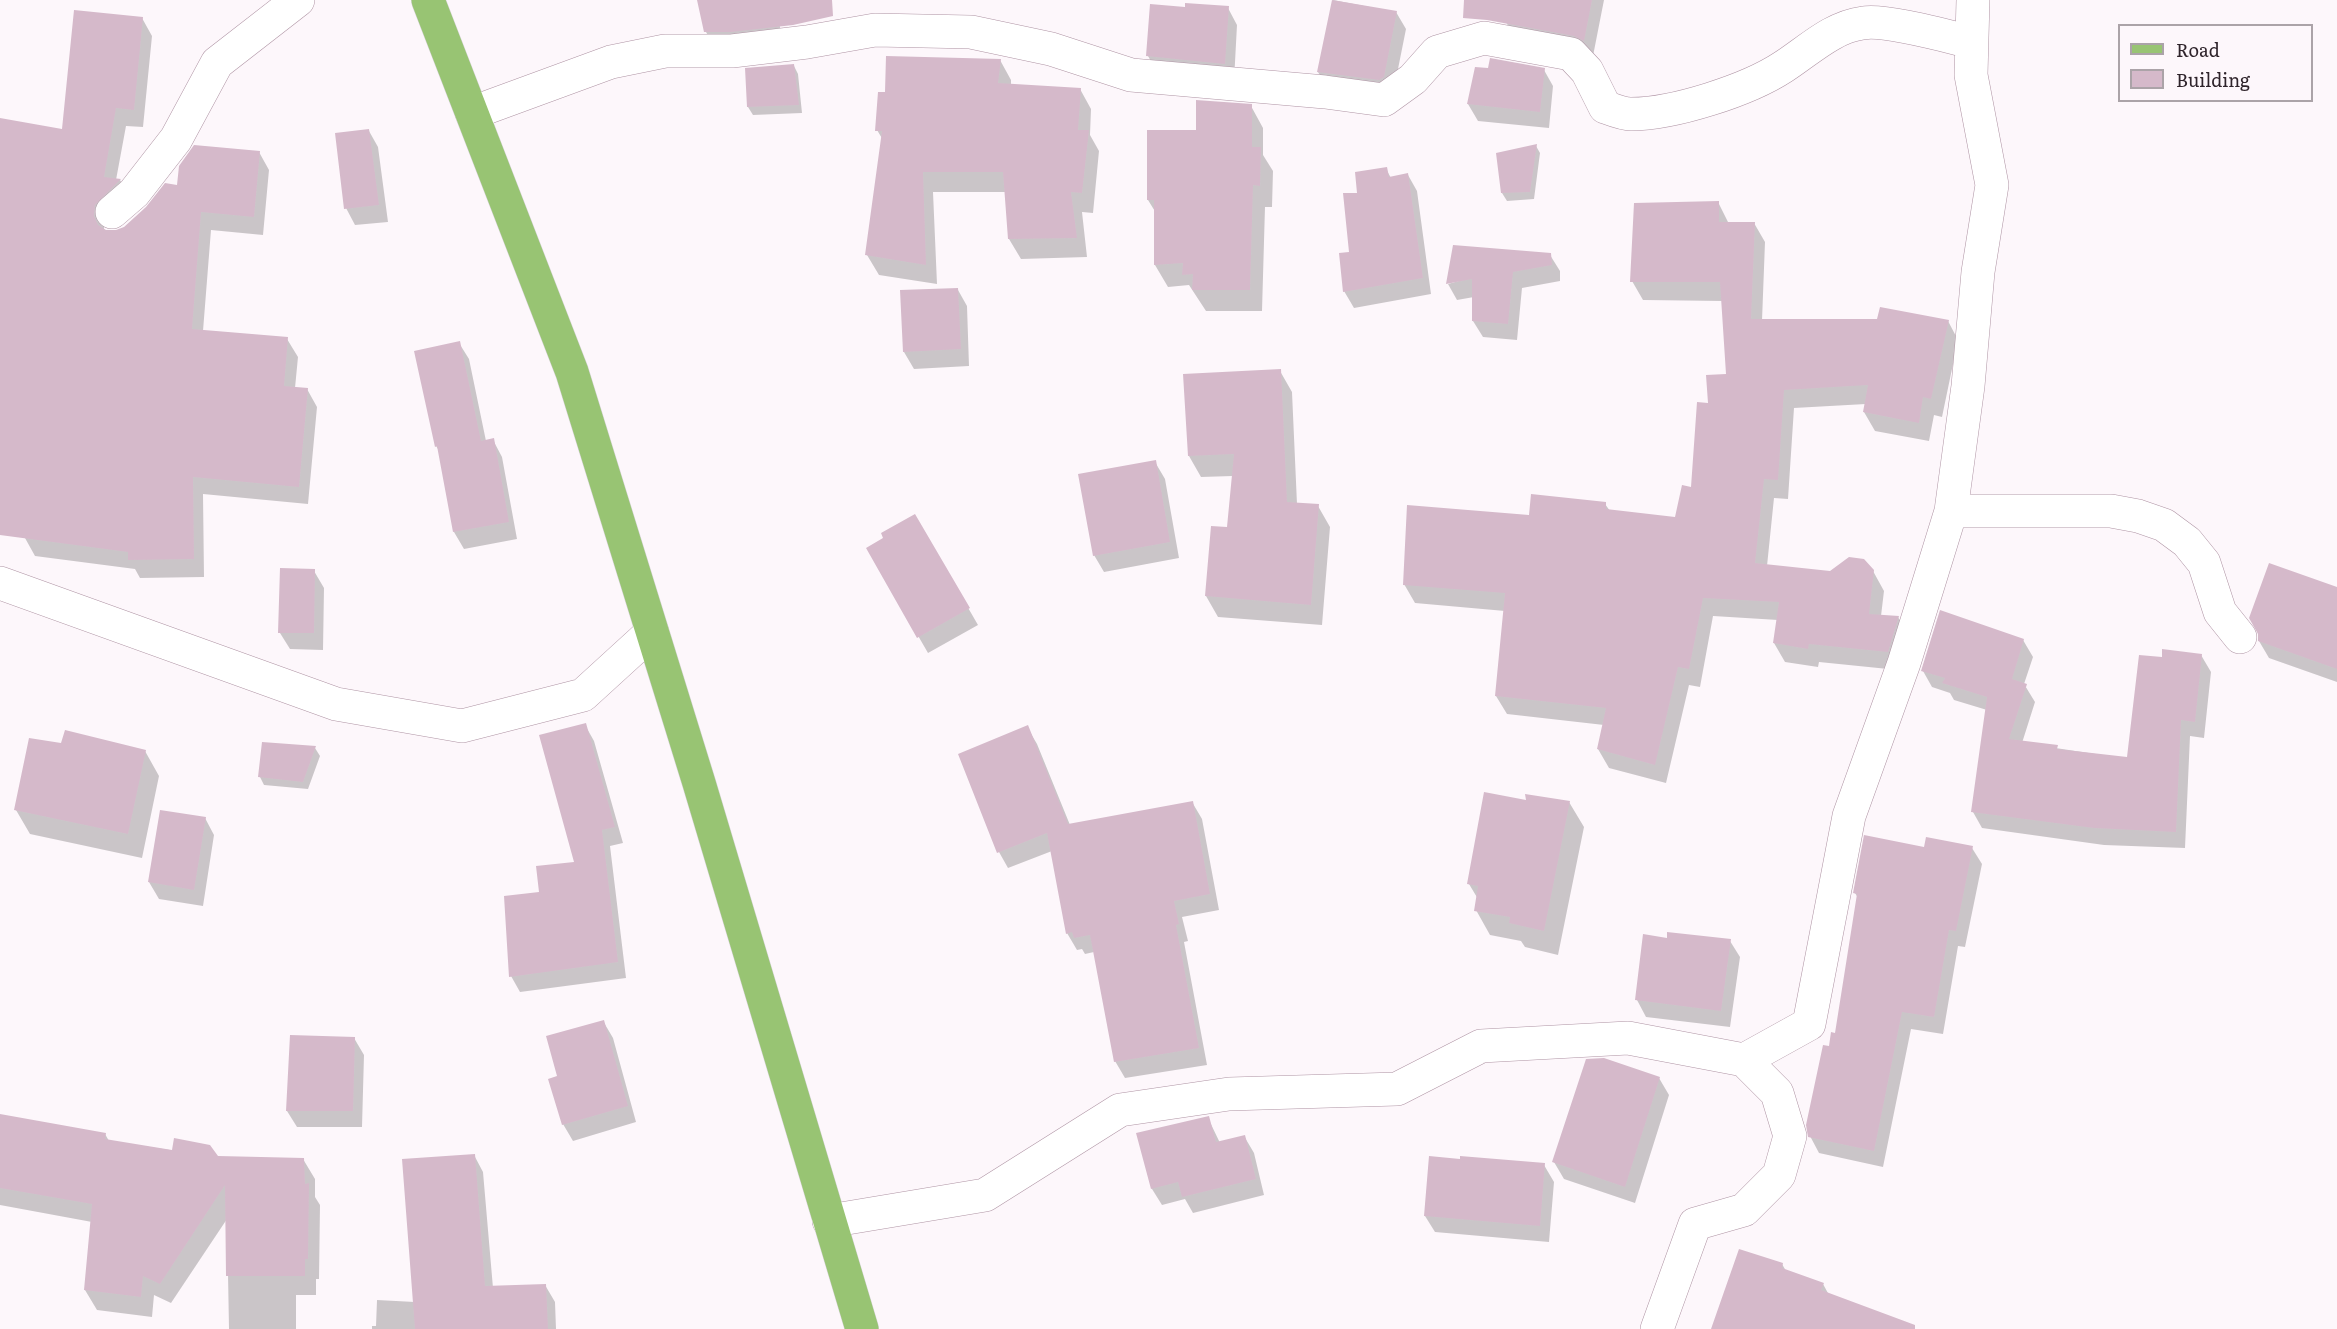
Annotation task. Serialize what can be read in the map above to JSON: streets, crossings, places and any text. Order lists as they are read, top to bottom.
{
  "legend": ["Road", "Building"]
}
